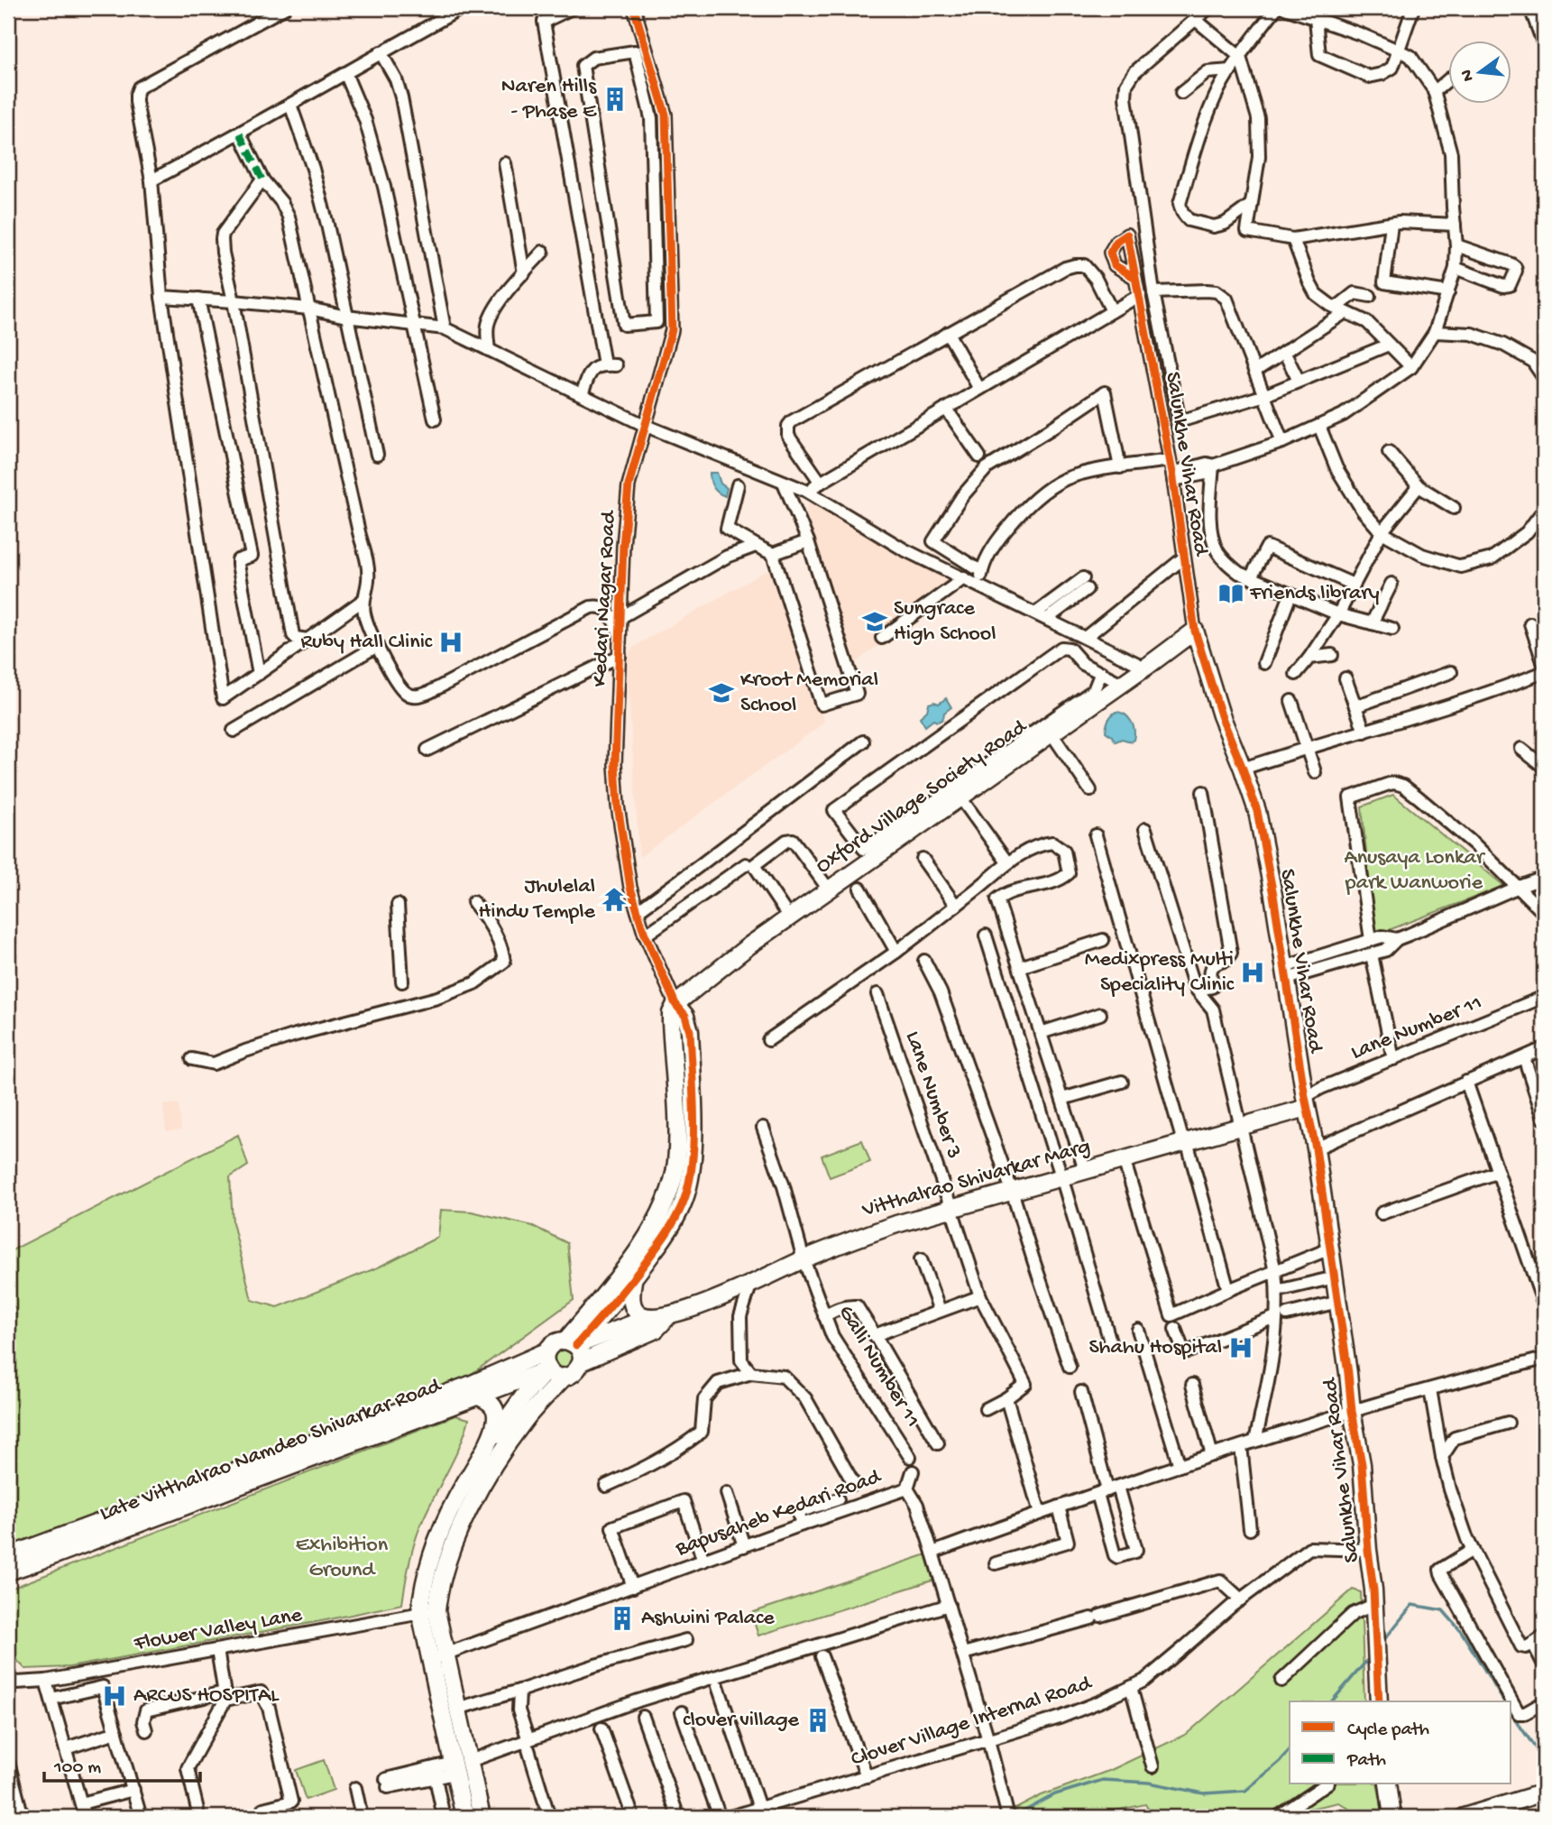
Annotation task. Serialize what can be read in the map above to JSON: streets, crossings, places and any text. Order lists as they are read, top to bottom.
{
  "streets": {
    "street": [
      "Salunkhe Vihar Road",
      "Kedari Nagar Road",
      "Oxford Village Society Road",
      "Lane Number 11",
      "Lane Number 3",
      "Vitthalrao Shivarkar Marg",
      "Galli Number 11",
      "Late Vitthalrao Namdeo Shivarkar Road",
      "Bapusaheb Kedari Road",
      "Flower Valley Lane",
      "Clover Village Internal Road"
    ]
  },
  "crossings": [
    ["Salunkhe Vihar Road", "Oxford Village Society Road"],
    ["Salunkhe Vihar Road", "Lane Number 11"],
    ["Salunkhe Vihar Road", "Vitthalrao Shivarkar Marg"],
    ["Salunkhe Vihar Road", "Clover Village Internal Road"],
    ["Kedari Nagar Road", "Oxford Village Society Road"],
    ["Lane Number 11", "Vitthalrao Shivarkar Marg"],
    ["Lane Number 3", "Vitthalrao Shivarkar Marg"],
    ["Vitthalrao Shivarkar Marg", "Galli Number 11"],
    ["Bapusaheb Kedari Road", "Clover Village Internal Road"]
  ],
  "parks": ["Anusaya Lonkar park Wanworie", "Exhibition Ground"],
  "places": {
    "building": ["Naren Hills - Phase E", "Ashwini Palace", "clover village"],
    "library": ["Friends library"],
    "school or university": ["Sungrace High School", "Kroot Memorial School"],
    "hospital": [
      "Ruby Hall Clinic",
      "Medixpress Multi Speciality Clinic",
      "Shahu Hospital",
      "ARCUS HOSPITAL"
    ],
    "temple": ["Jhulelal Hindu Temple"]
  },
  "legend": ["Cycle path", "Path"],
  "scale_bar": "100 m",
  "north": "left"
}
